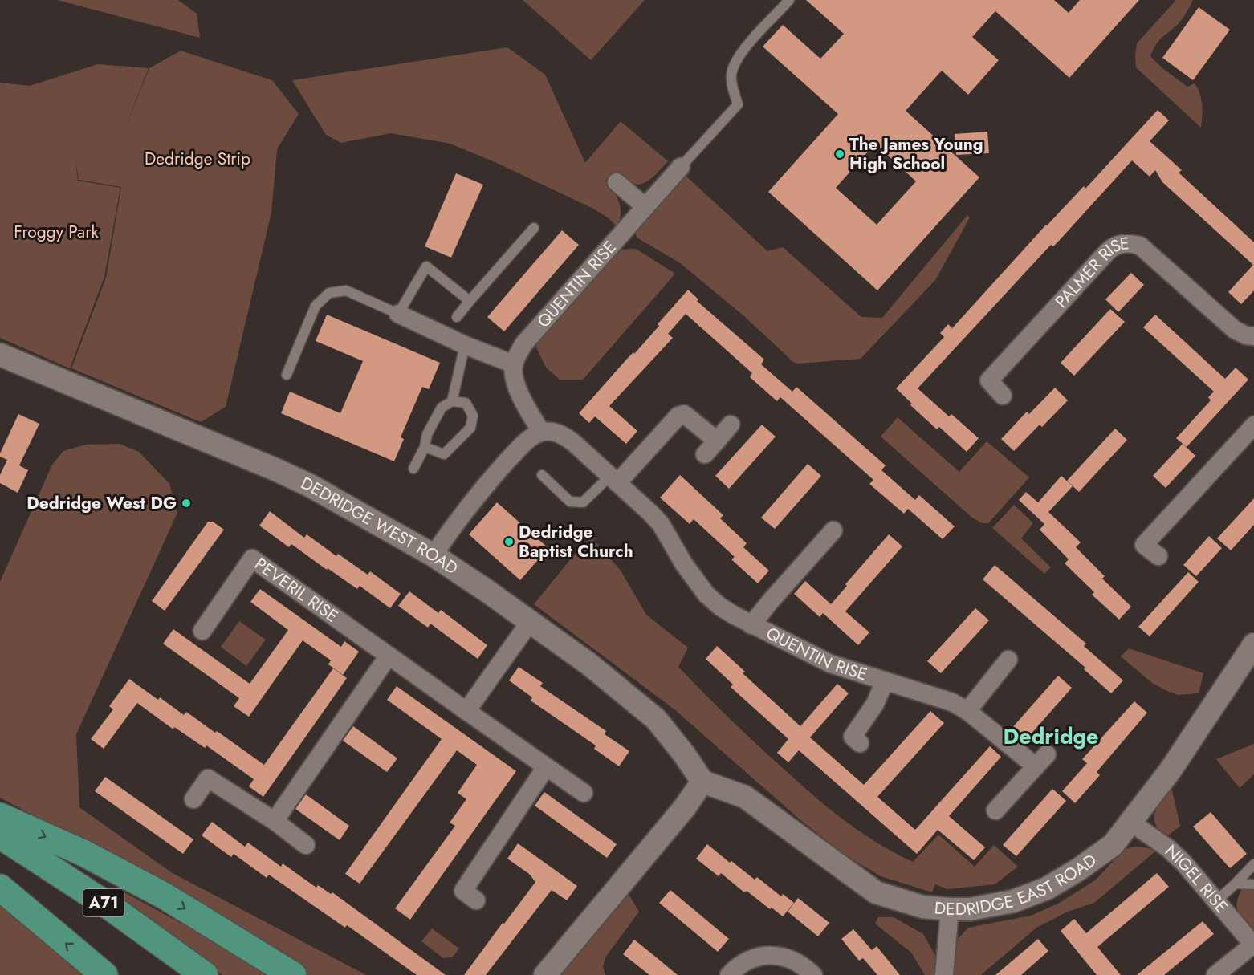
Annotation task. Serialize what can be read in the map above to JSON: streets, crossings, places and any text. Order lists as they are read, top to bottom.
{
  "streets": {
    "main road": ["A71"],
    "street": [
      "PALMER RISE",
      "QUENTIN RISE",
      "DEDRIDGE WEST ROAD",
      "PEVERIL RISE",
      "DEDRIDGE EAST ROAD",
      "NIGEL RISE"
    ]
  },
  "crossings": [
    ["DEDRIDGE WEST ROAD", "DEDRIDGE EAST ROAD"],
    ["DEDRIDGE EAST ROAD", "NIGEL RISE"]
  ],
  "districts": ["Dedridge"],
  "parks": ["Dedridge Strip", "Froggy Park"],
  "places": ["The James Young High School", "Dedridge West DG", "Dedridge Baptist Church"]
}
